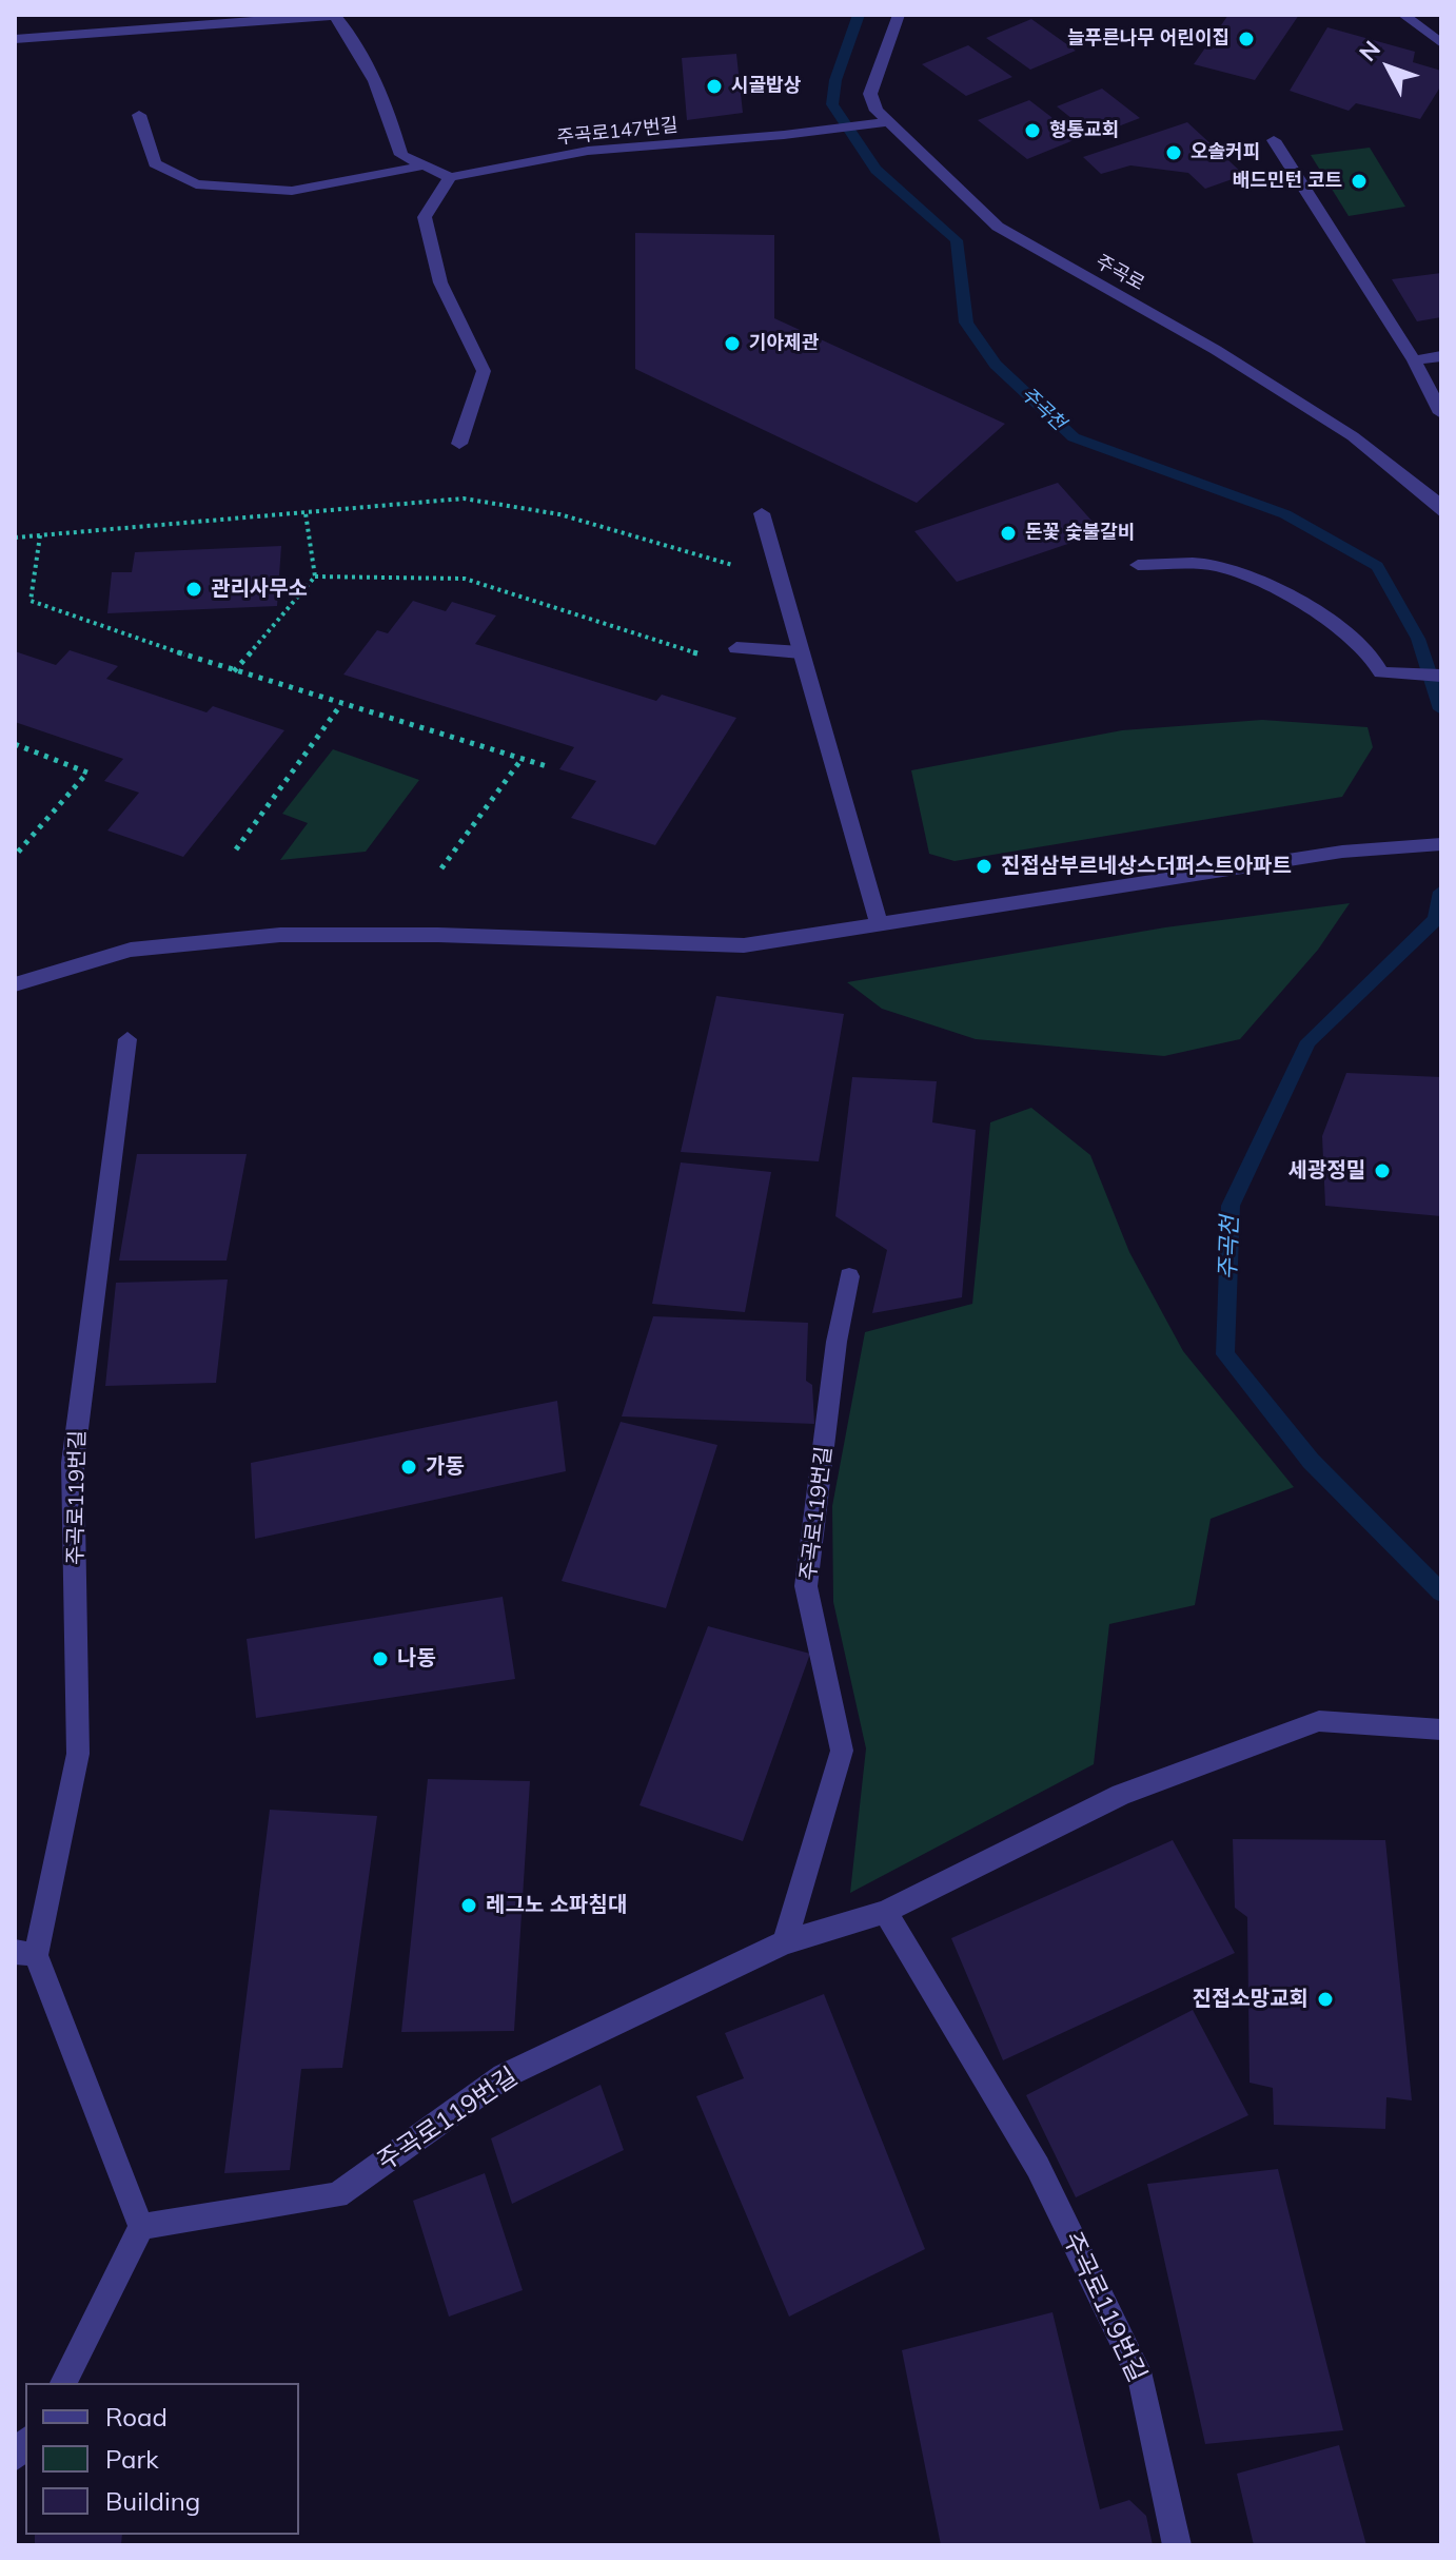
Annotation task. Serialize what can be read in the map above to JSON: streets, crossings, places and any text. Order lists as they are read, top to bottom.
{
  "streets": {
    "street": ["주곡로147번길", "주곡로", "주곡로119번길"]
  },
  "crossings": [
    ["주곡로147번길", "주곡로"]
  ],
  "water": ["주곡천"],
  "places": [
    "늘푸른나무 어린이집",
    "시골밥상",
    "형통교회",
    "오솔커피",
    "배드민턴 코트",
    "기아제관",
    "돈꽃 숯불갈비",
    "관리사무소",
    "진접삼부르네상스더퍼스트아파트",
    "세광정밀",
    "가동",
    "나동",
    "레그노 소파침대",
    "진접소망교회"
  ],
  "legend": ["Road", "Park", "Building"],
  "north": "top left"
}
